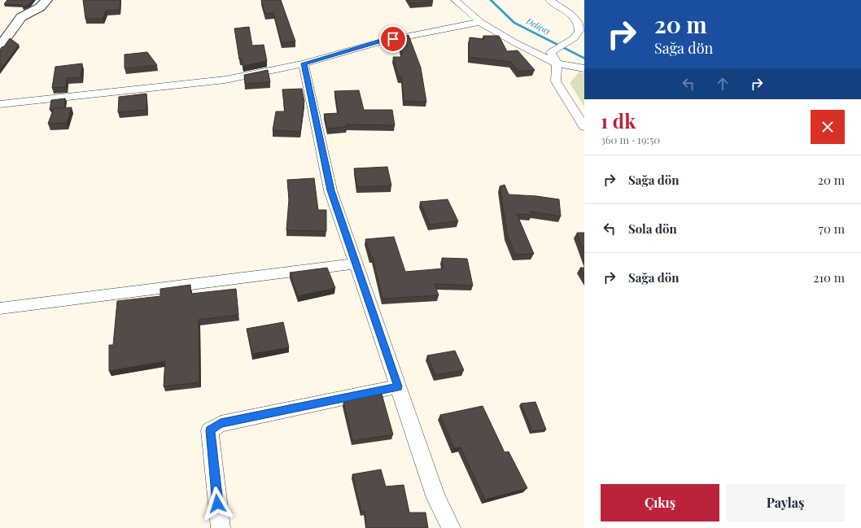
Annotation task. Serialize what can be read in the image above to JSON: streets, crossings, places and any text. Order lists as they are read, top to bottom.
{
  "water": ["Deliçay"],
  "page": {
    "turn": ["20 m", "Sağa dön"],
    "heading": ["1 dk", "360 m · 19:50"],
    "list": [
      {
        "name": "Sağa dön",
        "value": "20 m"
      },
      {
        "name": "Sola dön",
        "value": "70 m"
      },
      {
        "name": "Sağa dön",
        "value": "210 m"
      }
    ],
    "buttons": ["Çıkış", "Paylaş"]
  }
}
